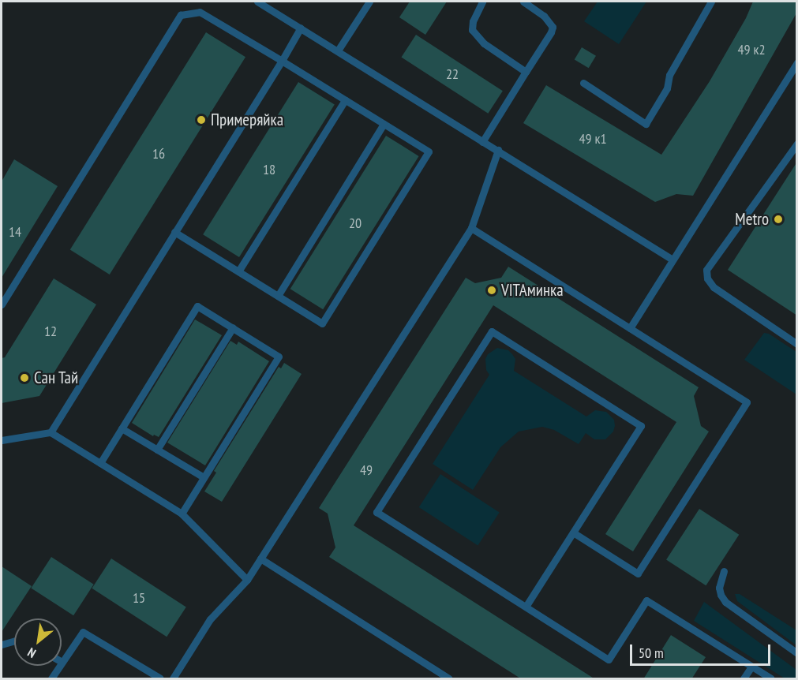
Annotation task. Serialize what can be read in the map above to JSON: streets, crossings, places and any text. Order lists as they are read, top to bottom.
{
  "places": [
    "Примеряйка",
    "Metro",
    "VITAминка",
    "Сан Тай"
  ],
  "house_numbers": [
    "49 к2",
    "22",
    "49 к1",
    "16",
    "18",
    "20",
    "14",
    "12",
    "49",
    "15"
  ],
  "scale_bar": "50 m",
  "north": "bottom left"
}
